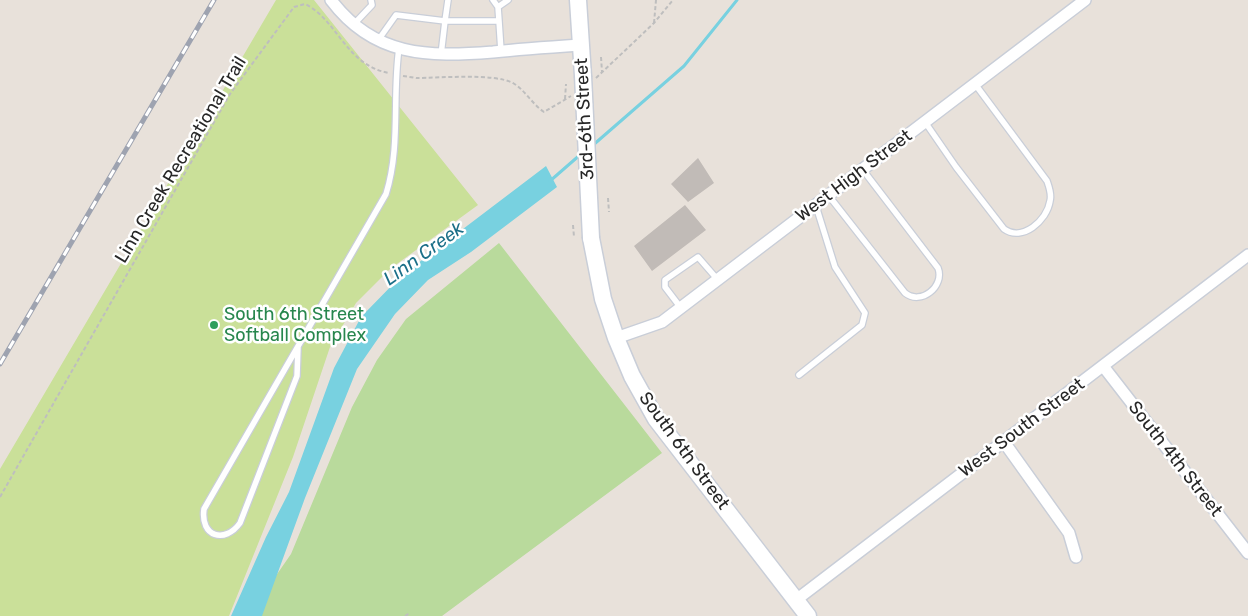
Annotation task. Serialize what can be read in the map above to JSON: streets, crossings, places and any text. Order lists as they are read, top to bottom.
{
  "streets": {
    "main road": ["3rd-6th Street", "South 6th Street"],
    "street": ["West High Street", "West South Street", "South 4th Street"],
    "path": ["Linn Creek Recreational Trail"]
  },
  "crossings": [
    ["3rd-6th Street", "South 6th Street"],
    ["West High Street", "South 6th Street"],
    ["West South Street", "South 6th Street"],
    ["West South Street", "South 4th Street"]
  ],
  "water": ["Linn Creek"],
  "places": ["South 6th Street Softball Complex"]
}
